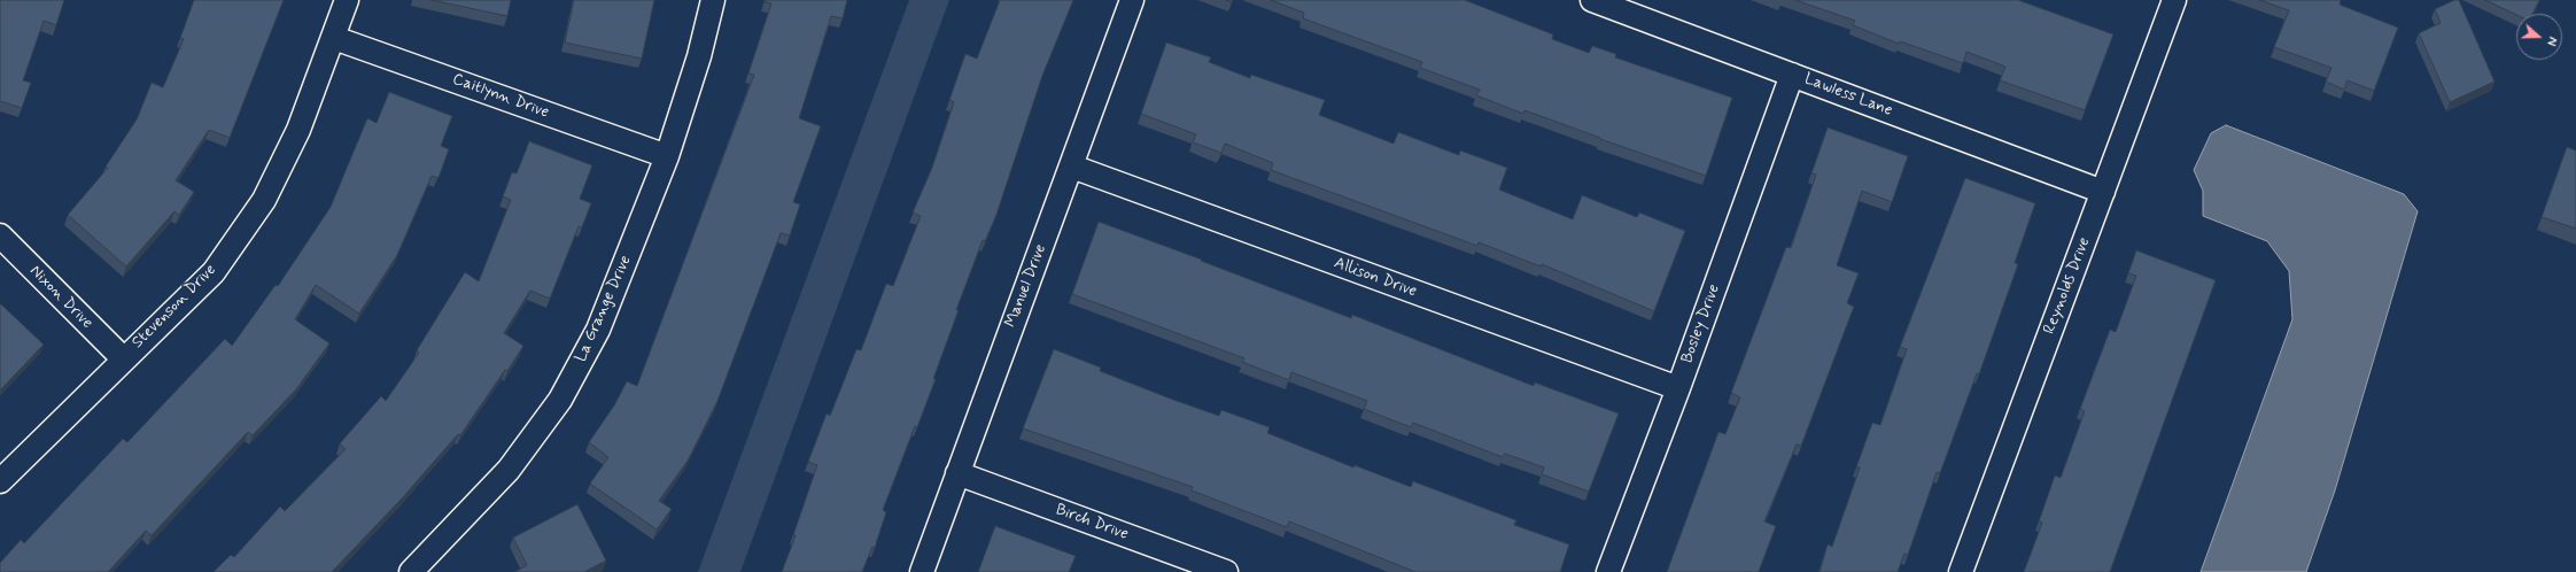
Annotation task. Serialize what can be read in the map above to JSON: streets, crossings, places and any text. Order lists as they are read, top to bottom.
{
  "streets": {
    "street": [
      "Lawless Lane",
      "Caitlynn Drive",
      "Allison Drive",
      "Manuel Drive",
      "Reynolds Drive",
      "Nixon Drive",
      "Stevenson Drive",
      "La Grange Drive",
      "Bosley Drive",
      "Birch Drive"
    ]
  },
  "crossings": [
    ["Lawless Lane", "Reynolds Drive"],
    ["Lawless Lane", "Bosley Drive"],
    ["Caitlynn Drive", "Stevenson Drive"],
    ["Caitlynn Drive", "La Grange Drive"],
    ["Allison Drive", "Manuel Drive"],
    ["Allison Drive", "Bosley Drive"],
    ["Manuel Drive", "Birch Drive"],
    ["Nixon Drive", "Stevenson Drive"]
  ],
  "north": "right"
}
